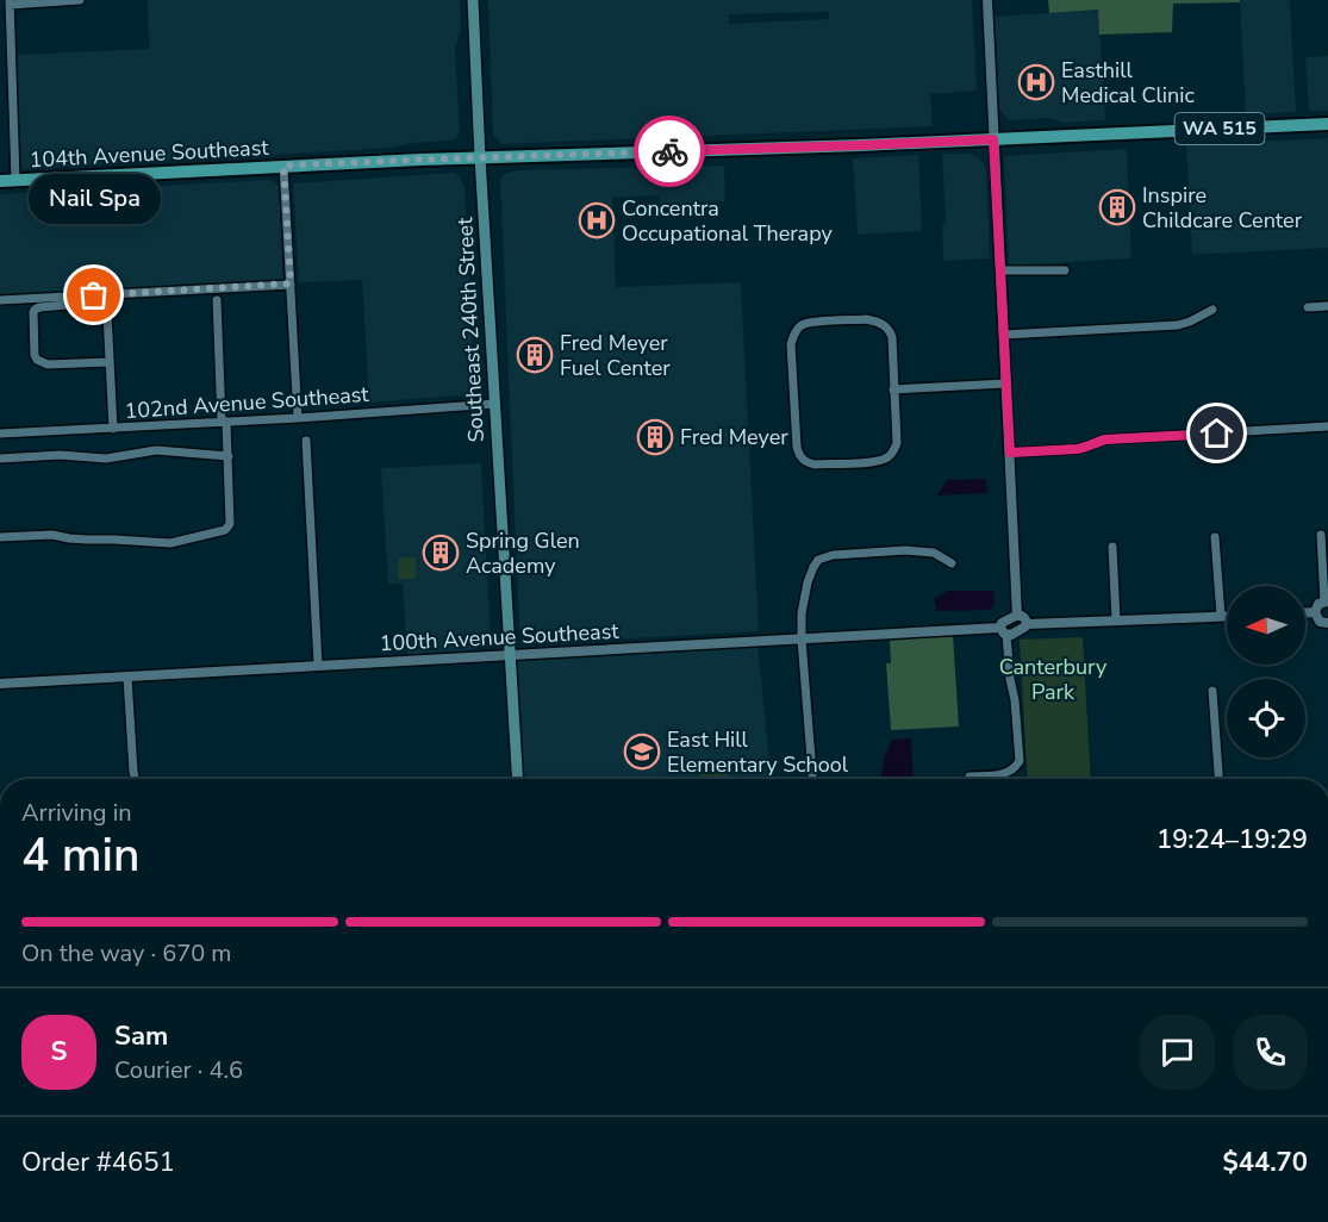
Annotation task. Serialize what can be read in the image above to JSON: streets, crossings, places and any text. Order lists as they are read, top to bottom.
{
  "streets": {
    "main road": ["WA 515", "104th Avenue Southeast", "Southeast 240th Street"],
    "street": ["102nd Avenue Southeast", "100th Avenue Southeast"]
  },
  "crossings": [
    ["104th Avenue Southeast", "Southeast 240th Street"],
    ["Southeast 240th Street", "102nd Avenue Southeast"],
    ["Southeast 240th Street", "100th Avenue Southeast"]
  ],
  "parks": ["Canterbury Park"],
  "places": {
    "hospital": ["Easthill Medical Clinic", "Concentra Occupational Therapy"],
    "building": [
      "Inspire Childcare Center",
      "Fred Meyer Fuel Center",
      "Fred Meyer",
      "Spring Glen Academy"
    ],
    "other": ["Nail Spa"],
    "school or university": ["East Hill Elementary School"]
  },
  "north": "left",
  "page": {
    "bubble": "Nail Spa",
    "heading": ["4 min", "Arriving in", "19:24–19:29"],
    "panel": [
      "Sam",
      "Courier · 4.6",
      "Order #4651",
      "$44.70"
    ],
    "bar": "On the way · 670 m",
    "round": "S"
  }
}
